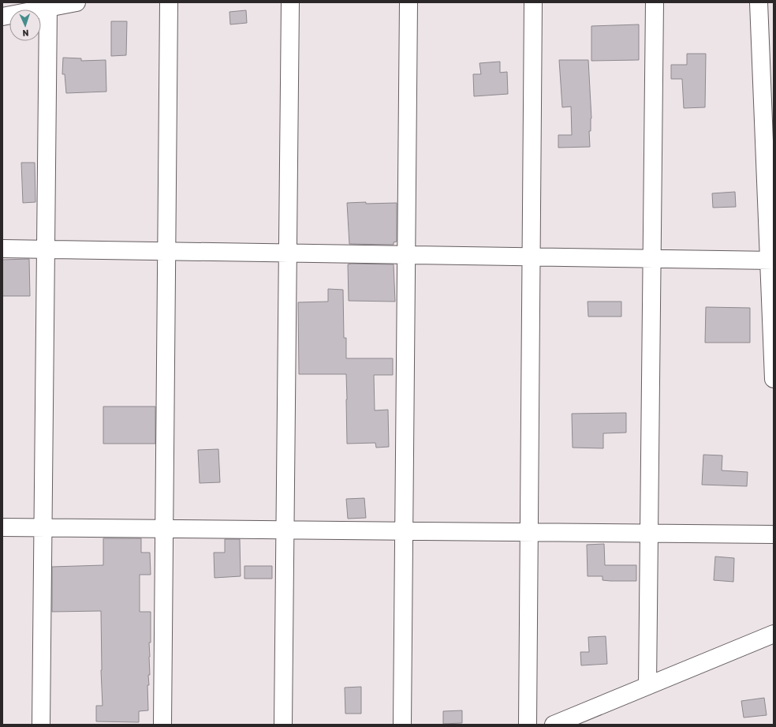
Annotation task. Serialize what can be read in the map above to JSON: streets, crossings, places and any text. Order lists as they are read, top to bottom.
{
  "north": "bottom"
}
